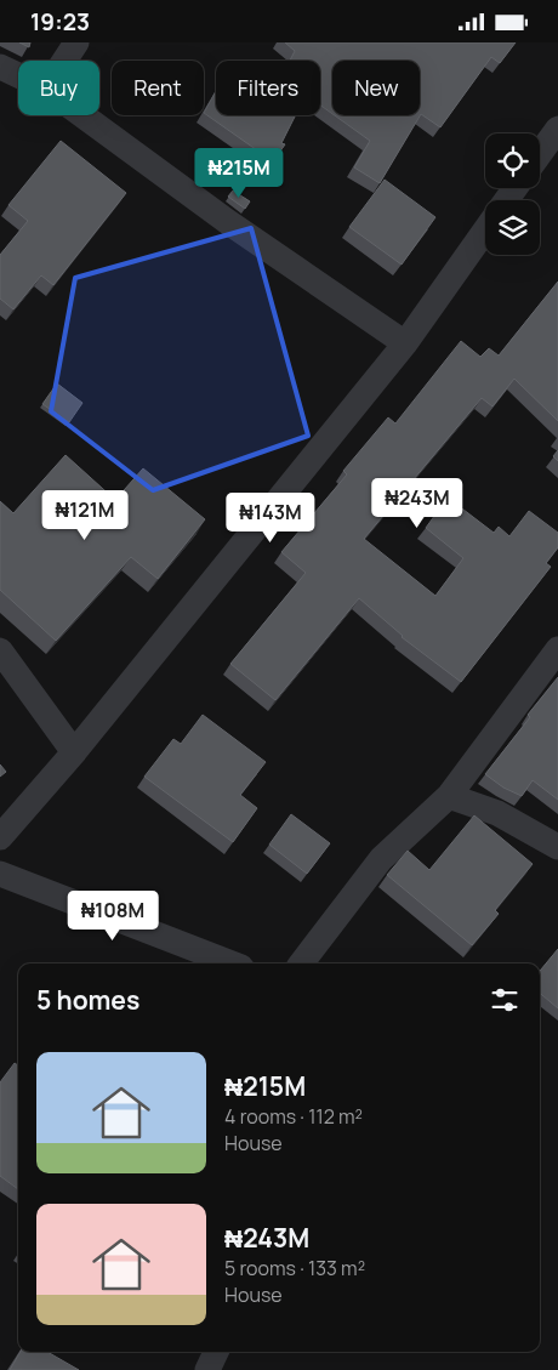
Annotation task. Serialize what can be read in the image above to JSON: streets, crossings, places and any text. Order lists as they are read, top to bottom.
{
  "page": {
    "status": "19:23",
    "chip": [
      "Buy",
      "Rent",
      "Filters",
      "New"
    ],
    "price": [
      "₦215M",
      "₦243M",
      "₦121M",
      "₦143M",
      "₦108M"
    ],
    "heading": "5 homes",
    "list": [
      {
        "name": "₦215M",
        "note": "4 rooms · 112 m² · House"
      },
      {
        "name": "₦243M",
        "note": "5 rooms · 133 m² · House"
      }
    ]
  }
}
